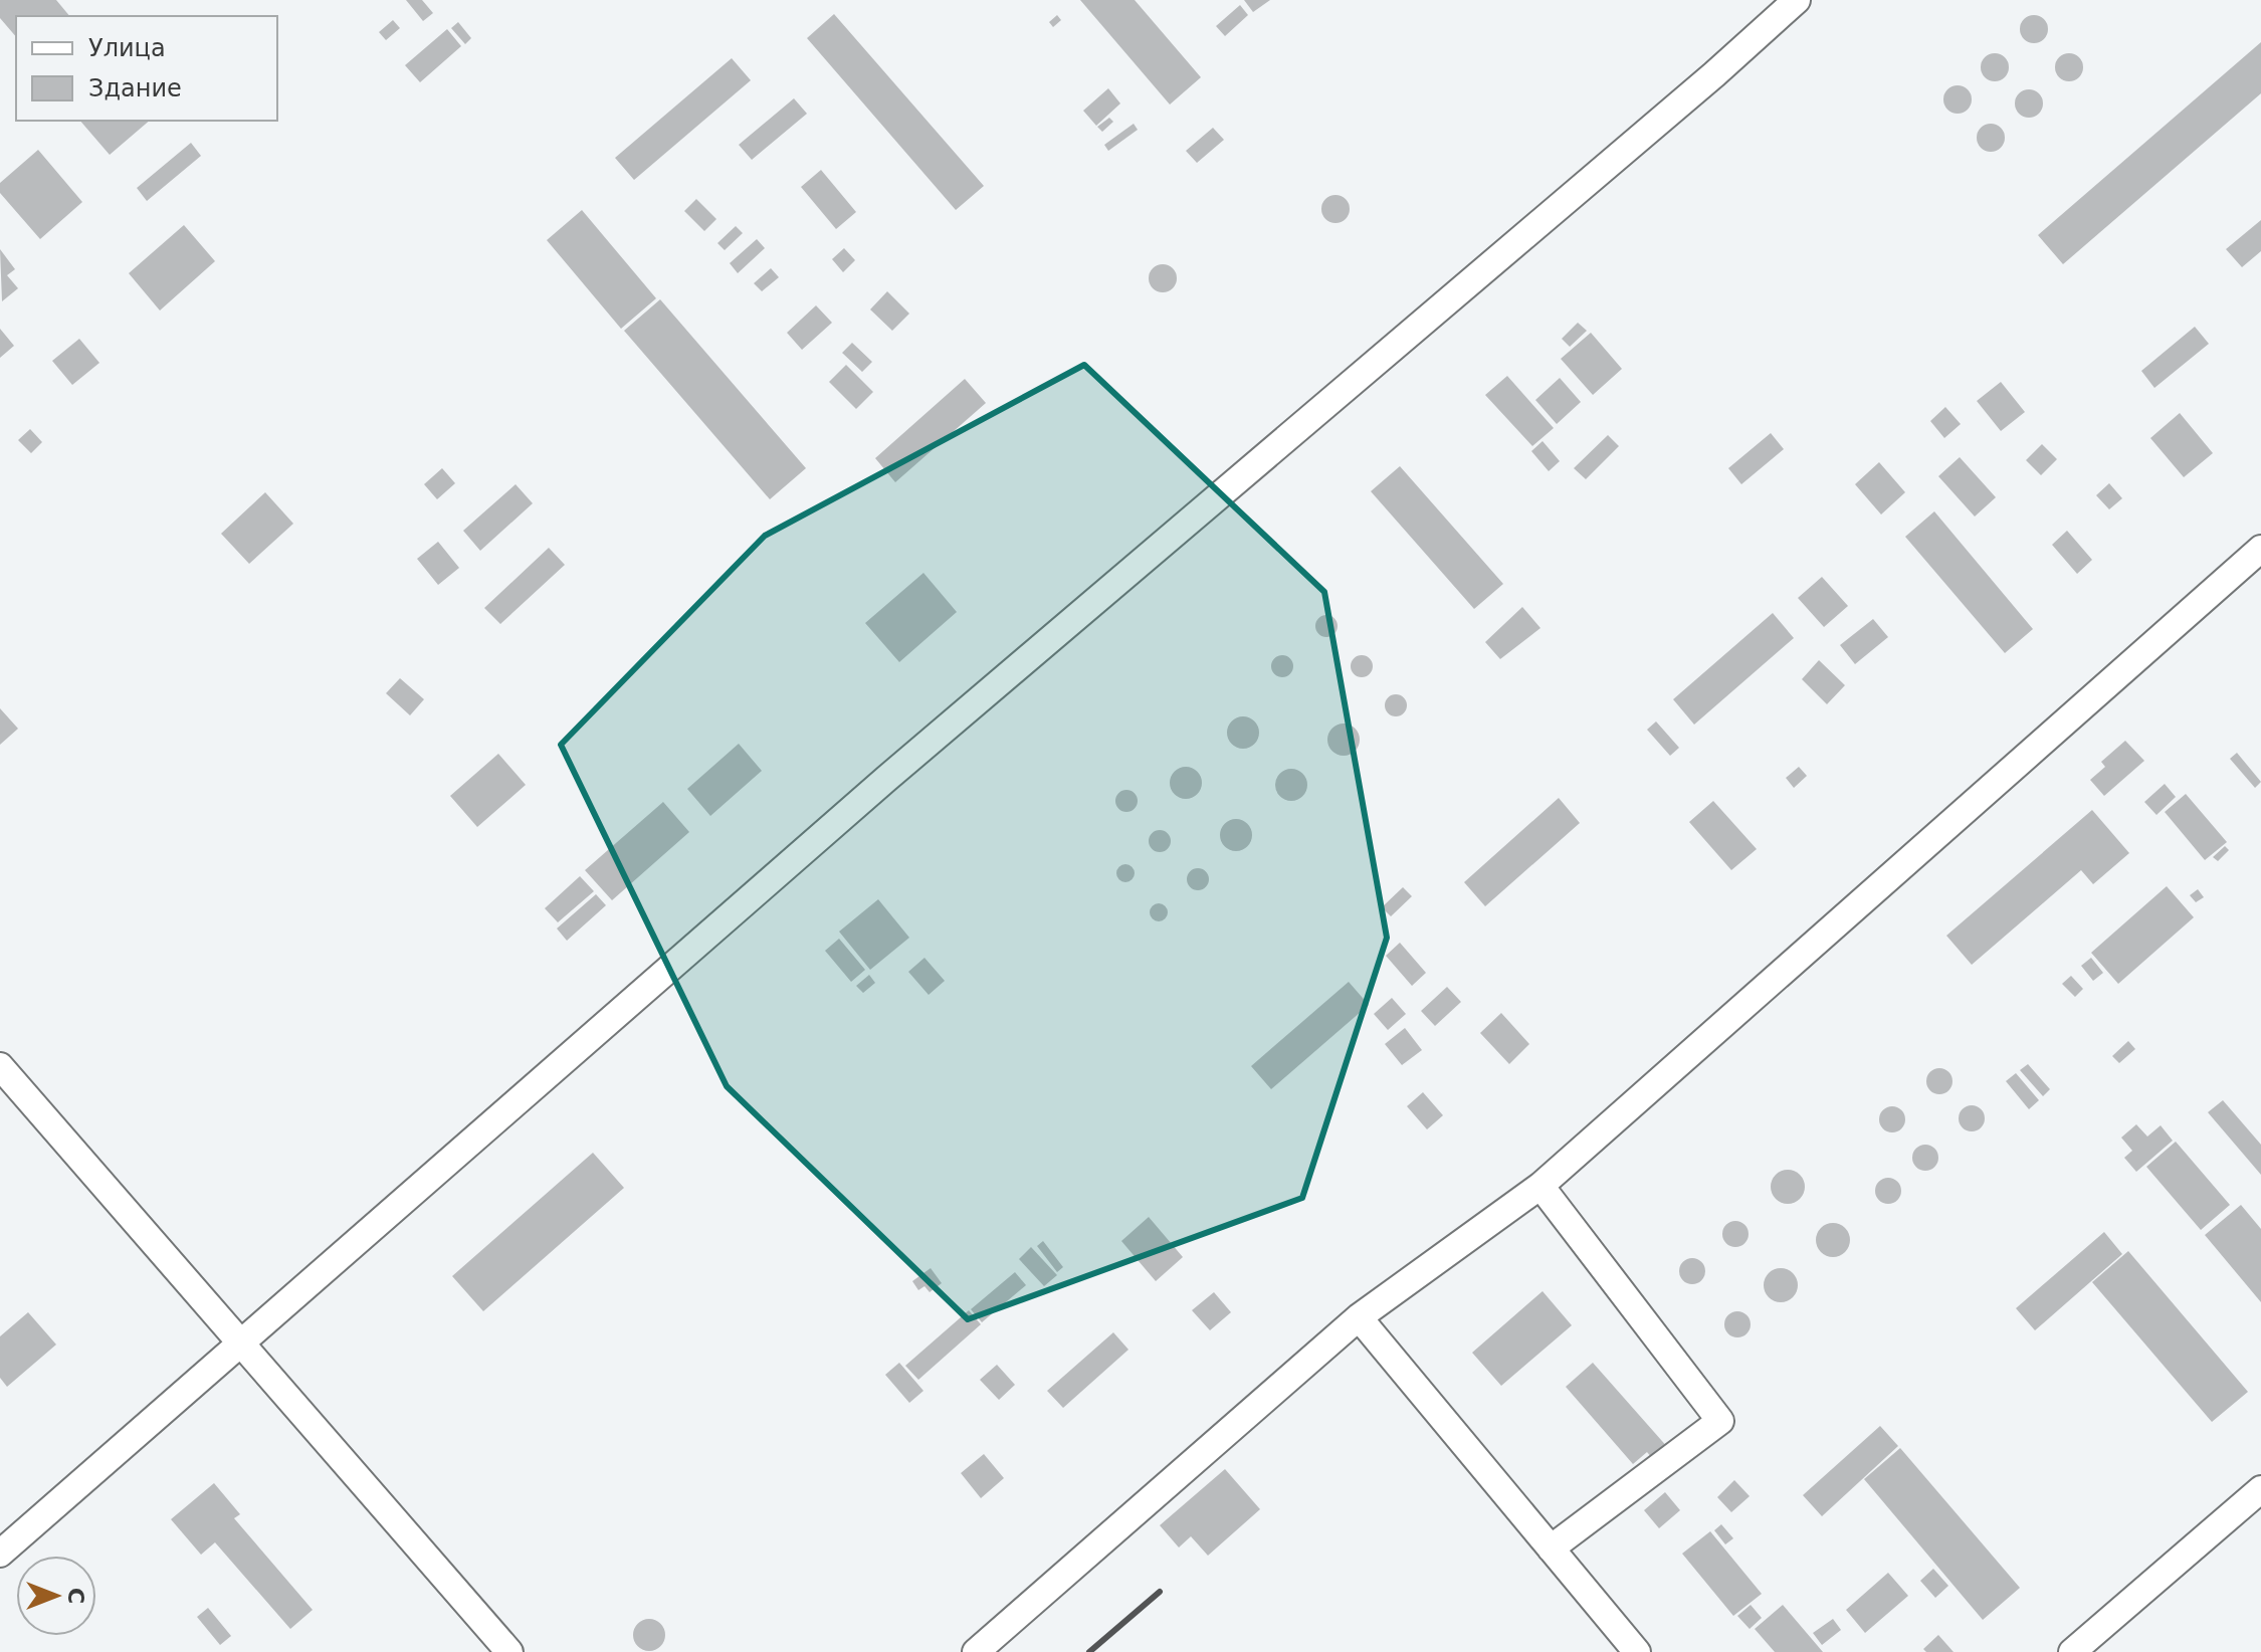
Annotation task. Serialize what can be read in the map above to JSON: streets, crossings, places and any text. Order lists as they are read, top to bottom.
{
  "legend": ["Улица", "Здание"],
  "north": "right"
}
